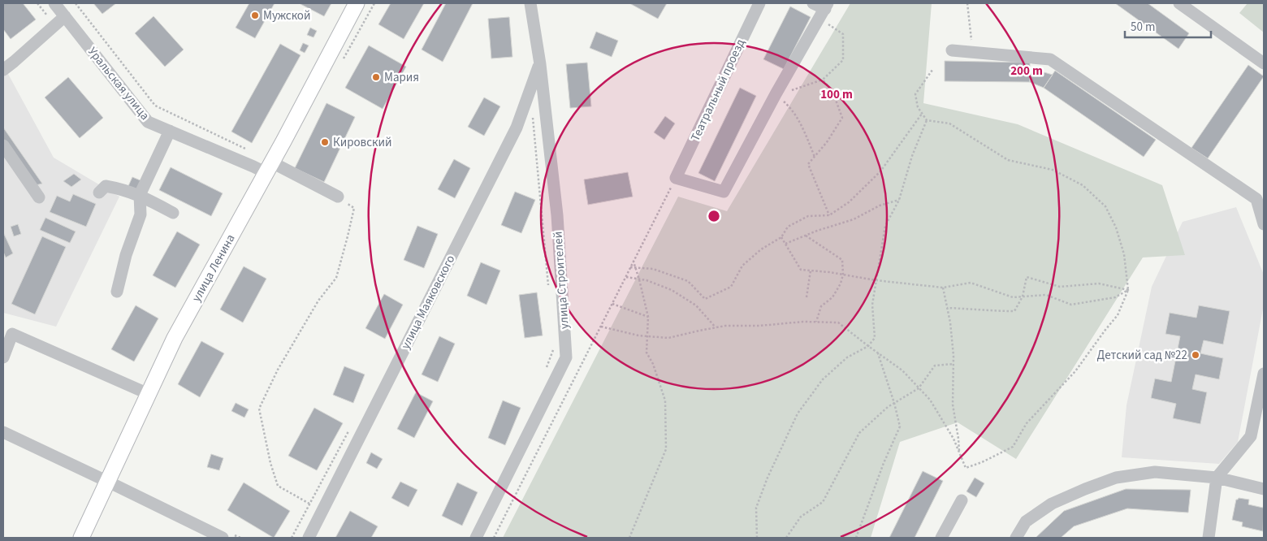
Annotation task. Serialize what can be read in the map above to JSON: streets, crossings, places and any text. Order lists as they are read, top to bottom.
{
  "streets": {
    "main road": ["улица Ленина"],
    "street": [
      "Уральская улица",
      "Театральный проезд",
      "улица Строителей",
      "улица Маяковского"
    ]
  },
  "crossings": [
    ["Уральская улица", "улица Ленина"],
    ["улица Строителей", "улица Маяковского"]
  ],
  "places": [
    "Мужской",
    "Мария",
    "Кировский",
    "Детский сад №22"
  ],
  "scale_bar": "50 m",
  "rings": ["200 m", "100 m"]
}
